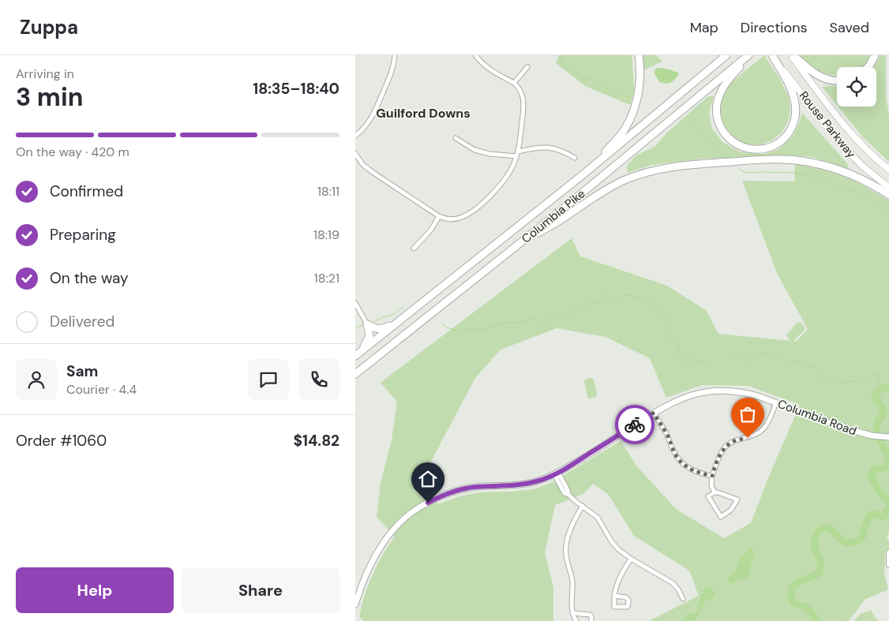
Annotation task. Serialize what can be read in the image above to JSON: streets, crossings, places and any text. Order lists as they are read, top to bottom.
{
  "streets": {
    "highway": ["Columbia Pike"],
    "main road": ["Rouse Parkway", "Columbia Road"]
  },
  "districts": ["Guilford Downs"],
  "page": {
    "header": "Zuppa",
    "nav": ["Map", "Directions", "Saved"],
    "heading": ["3 min", "Arriving in", "18:35–18:40"],
    "panel": [
      "Sam",
      "Courier · 4.4",
      "Order #1060",
      "$14.82"
    ],
    "bar": "On the way · 420 m",
    "list": [
      ["Confirmed", "18:11"],
      ["Preparing", "18:19"],
      ["On the way", "18:21"],
      "Delivered"
    ],
    "buttons": ["Help", "Share"]
  }
}
